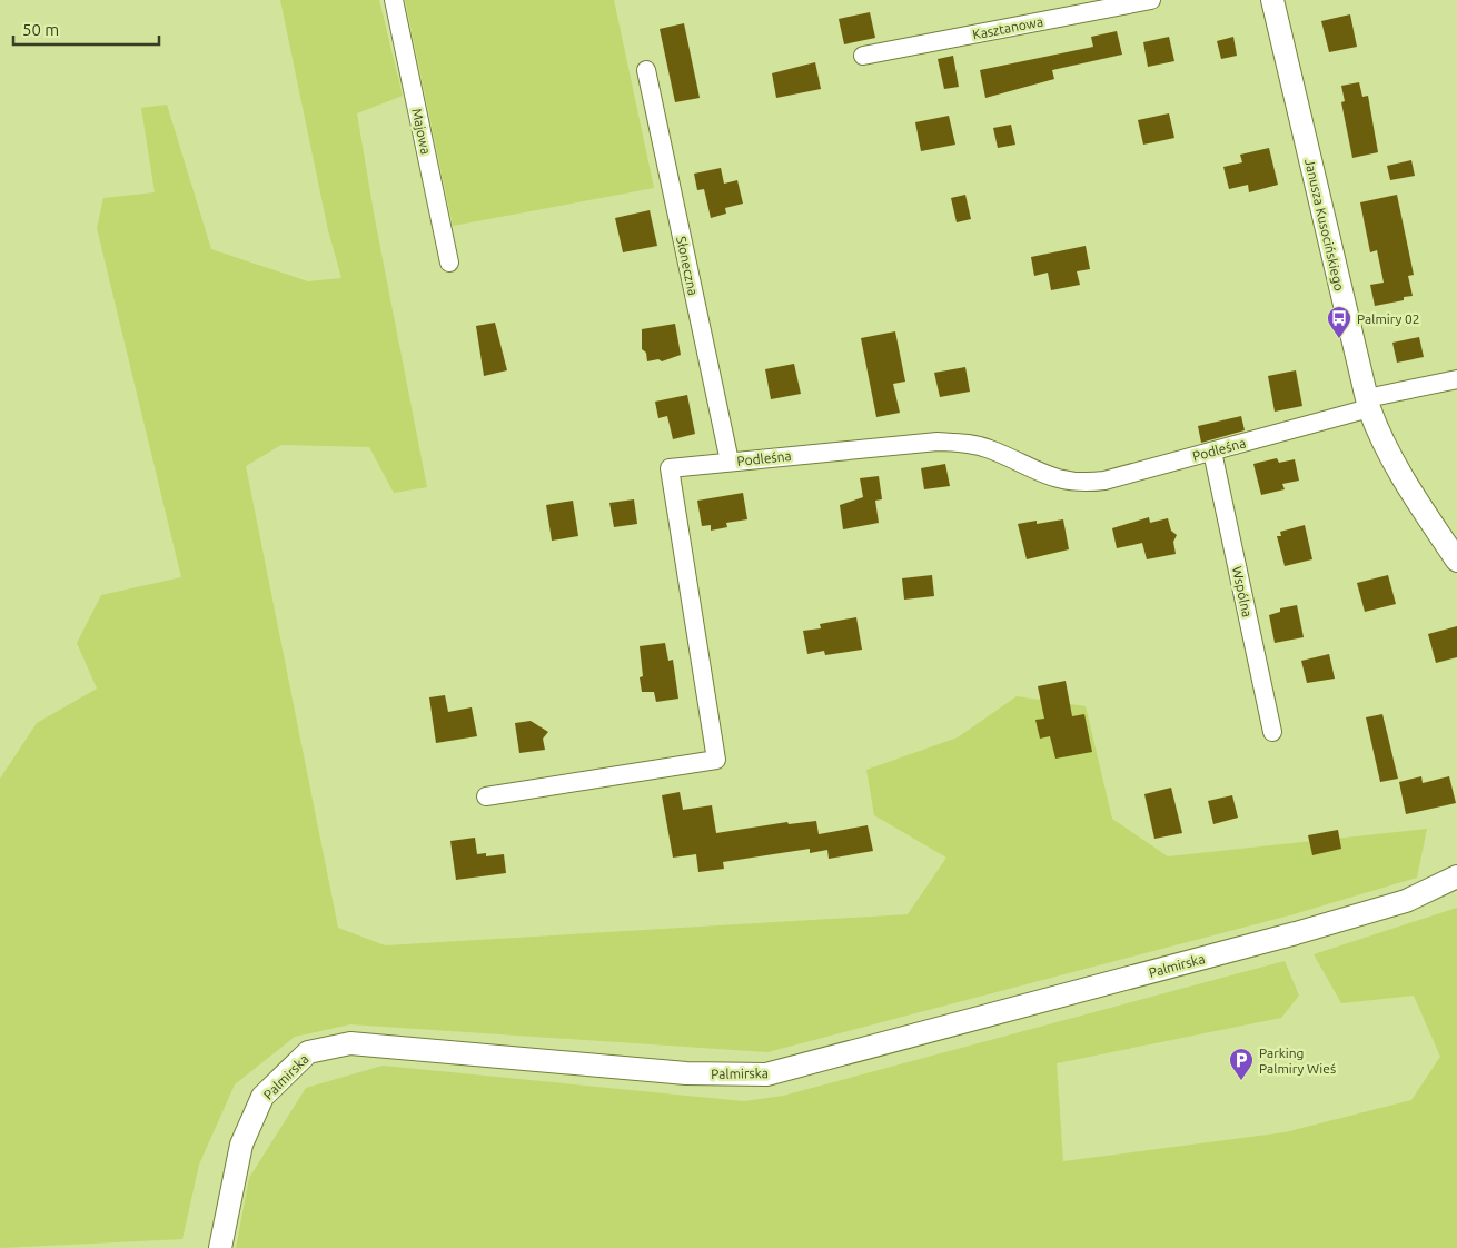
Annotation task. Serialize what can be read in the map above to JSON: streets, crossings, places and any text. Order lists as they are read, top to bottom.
{
  "streets": {
    "street": [
      "Kasztanowa",
      "Majowa",
      "Janusza Kusocińskiego",
      "Słoneczna",
      "Podleśna",
      "Wspólna",
      "Palmirska"
    ]
  },
  "crossings": [
    ["Janusza Kusocińskiego", "Podleśna"],
    ["Słoneczna", "Podleśna"],
    ["Podleśna", "Wspólna"]
  ],
  "places": {
    "bus stop": ["Palmiry 02"],
    "parking": ["Parking Palmiry Wieś"]
  },
  "scale_bar": "50 m"
}
